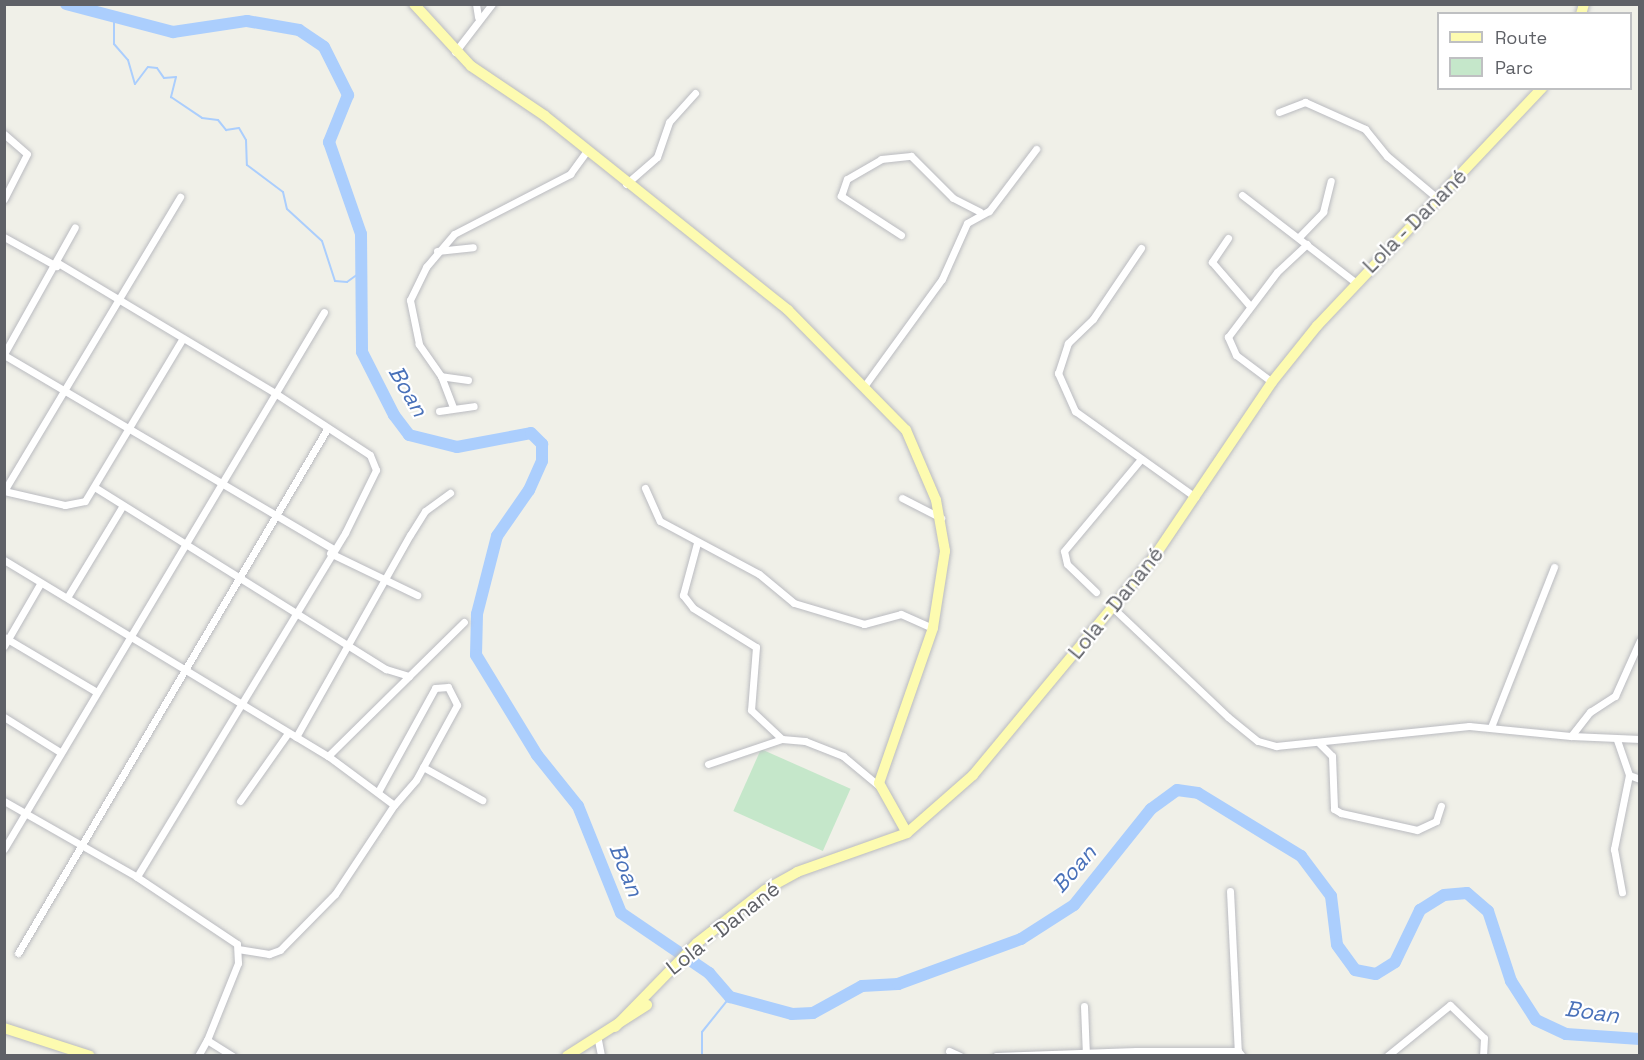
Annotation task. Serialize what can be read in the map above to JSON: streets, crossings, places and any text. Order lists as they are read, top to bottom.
{
  "streets": {
    "main road": ["Lola - Danané"]
  },
  "water": ["Boan"],
  "legend": ["Route", "Parc"]
}
